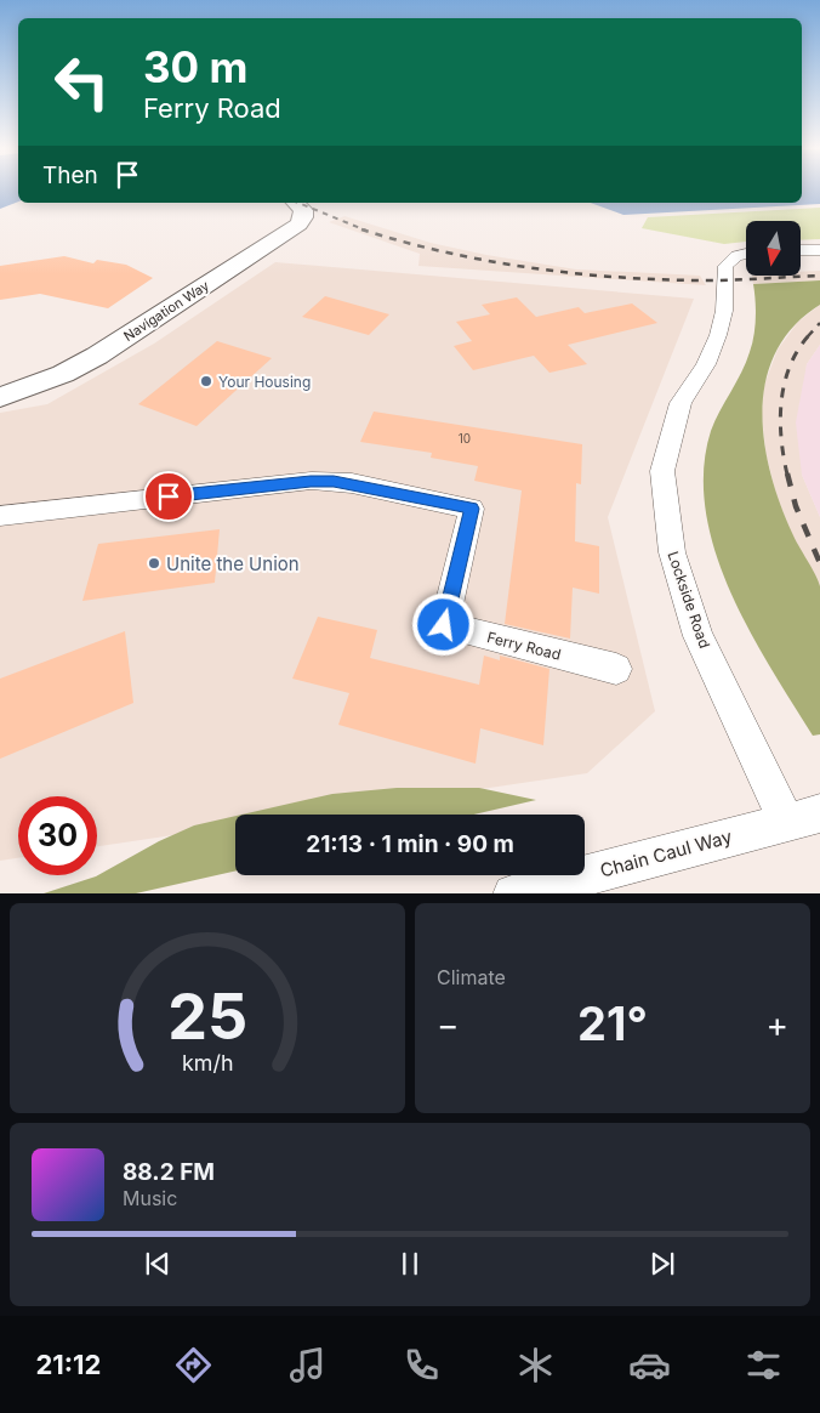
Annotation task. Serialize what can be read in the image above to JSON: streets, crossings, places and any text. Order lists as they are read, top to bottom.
{
  "streets": {
    "street": [
      "Navigation Way",
      "Lockside Road",
      "Ferry Road",
      "Chain Caul Way"
    ]
  },
  "crossings": [
    ["Lockside Road", "Chain Caul Way"]
  ],
  "places": ["Your Housing", "Unite the Union"],
  "house_numbers": ["10"],
  "north": "bottom",
  "page": {
    "turn": ["30 m", "Ferry Road"],
    "then": "Then",
    "limit": "30",
    "trip": "21:13 · 1 min · 90 m",
    "tile": "Climate",
    "heat": ["−", "21°", "+"],
    "song": ["88.2 FM", "Music"],
    "tabs": "21:12",
    "gauge": ["25", "km/h"]
  }
}
